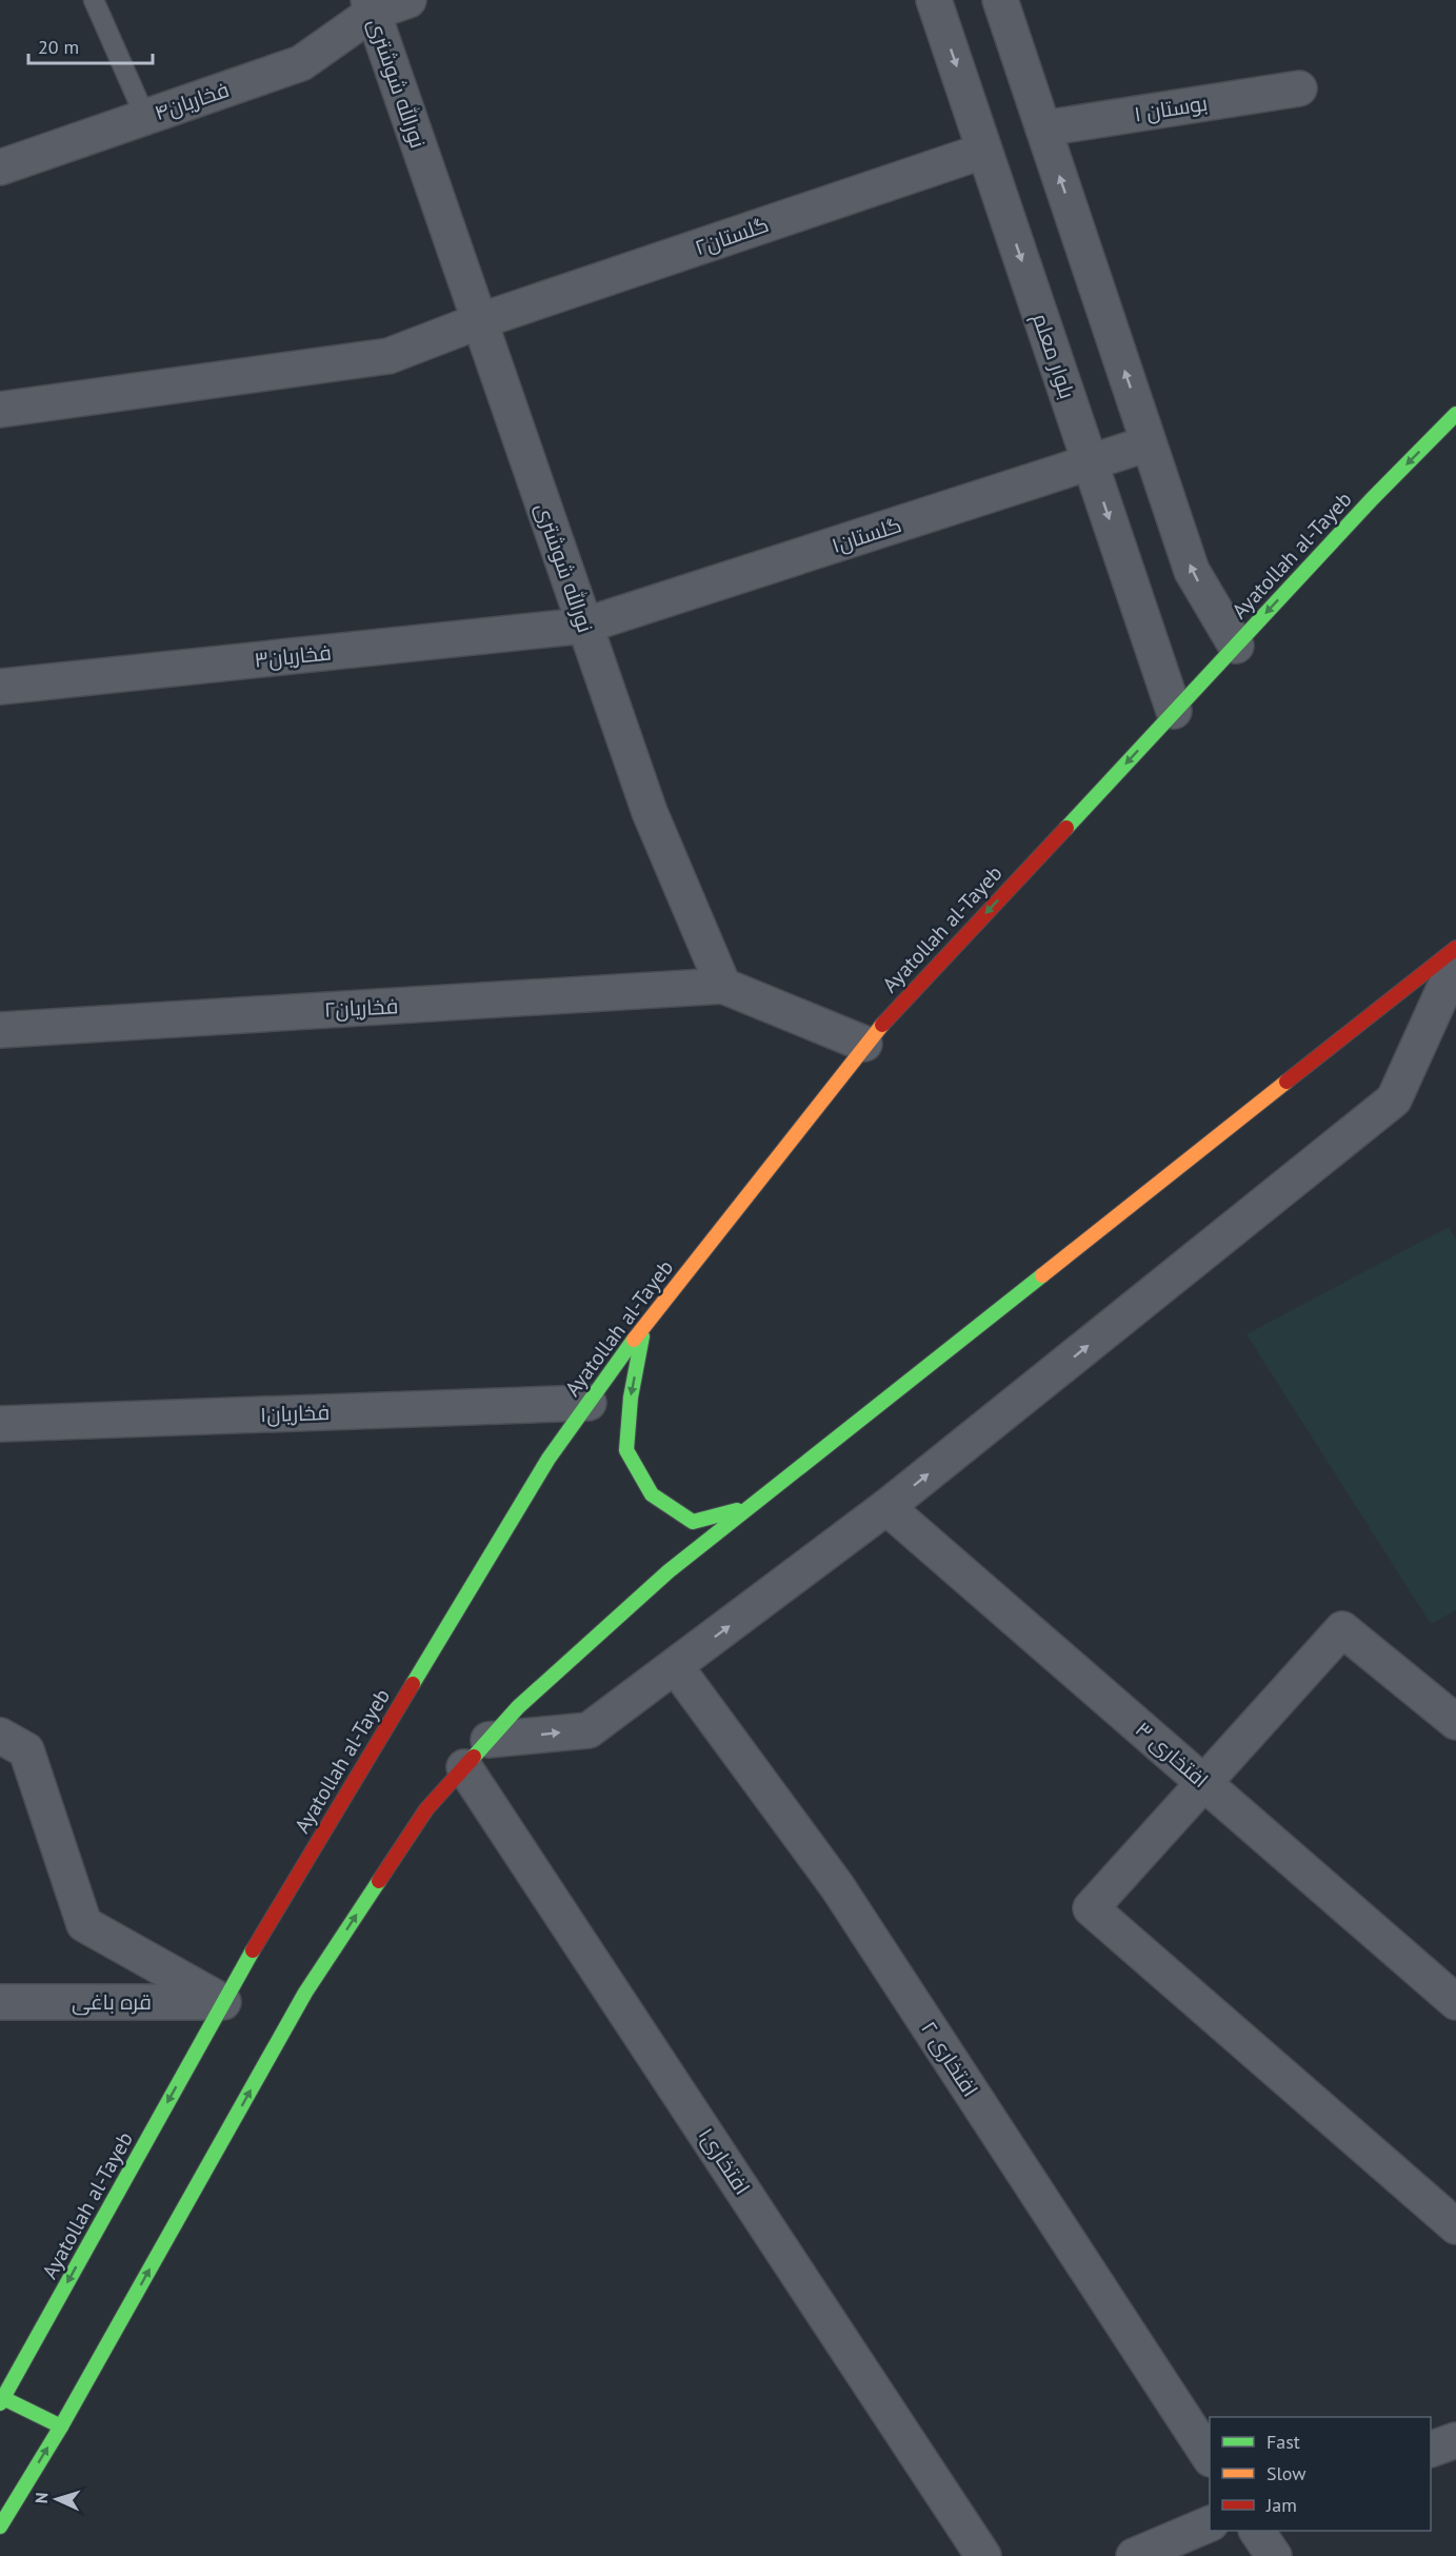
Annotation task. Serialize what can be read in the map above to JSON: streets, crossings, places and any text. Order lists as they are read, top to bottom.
{
  "streets": {
    "main road": ["Ayatollah al-Tayeb"],
    "street": [
      "نورالله شوشتری",
      "فخاریان۴",
      "بوستان ۱",
      "گلستان۲",
      "بلوار معلم",
      "گلستان۱",
      "فخاریان۳",
      "فخاریان۲",
      "فخاریان۱",
      "افتخاری ۳",
      "قره باغی",
      "افتخاری ۲",
      "افتخاری۱"
    ]
  },
  "crossings": [
    ["نورالله شوشتری", "فخاریان۴"],
    ["نورالله شوشتری", "گلستان۲"],
    ["نورالله شوشتری", "گلستان۱"],
    ["نورالله شوشتری", "فخاریان۳"],
    ["نورالله شوشتری", "فخاریان۲"],
    ["گلستان۲", "بلوار معلم"],
    ["بلوار معلم", "گلستان۱"],
    ["بلوار معلم", "Ayatollah al-Tayeb"],
    ["گلستان۱", "فخاریان۳"],
    ["Ayatollah al-Tayeb", "فخاریان۱"],
    ["Ayatollah al-Tayeb", "قره باغی"]
  ],
  "legend": ["Fast", "Slow", "Jam"],
  "scale_bar": "20 m",
  "north": "left"
}
